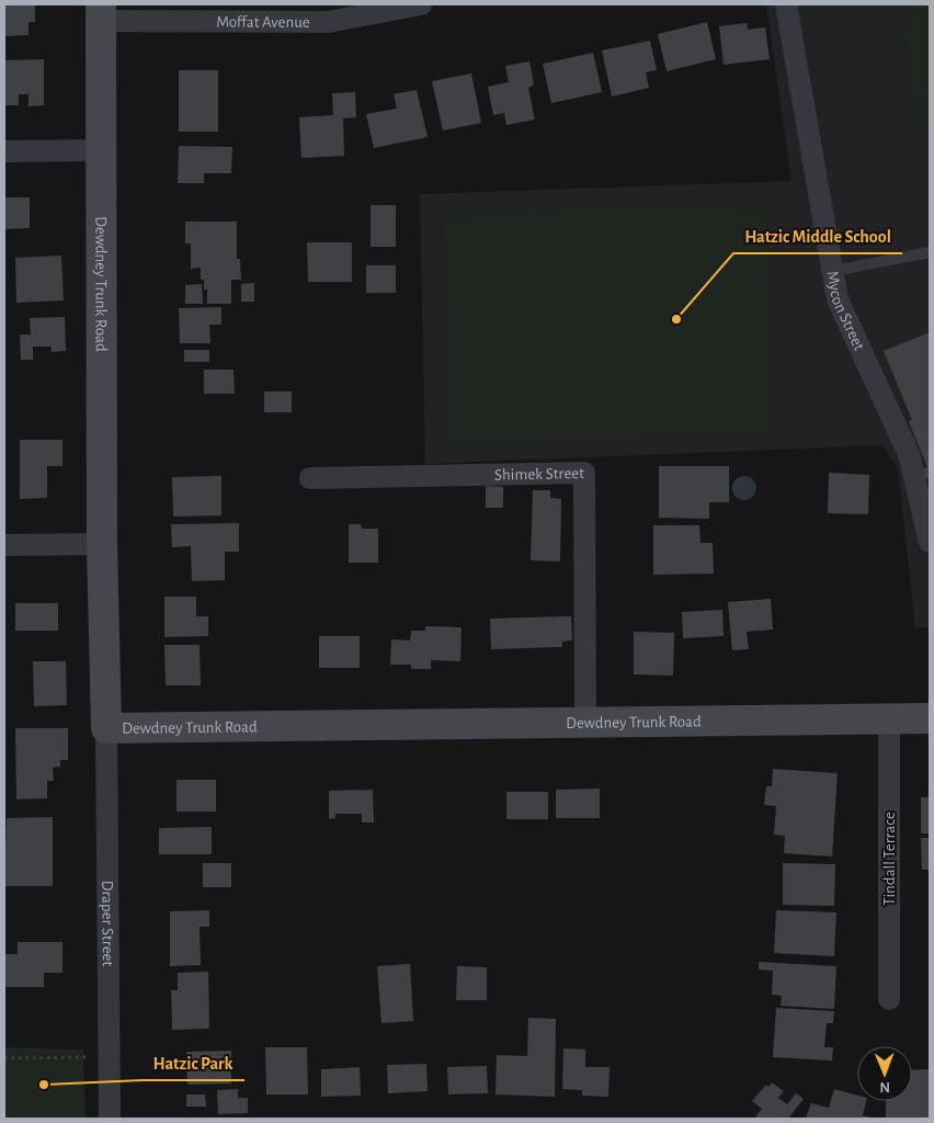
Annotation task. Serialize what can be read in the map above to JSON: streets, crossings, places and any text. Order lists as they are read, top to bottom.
{
  "streets": {
    "main road": ["Dewdney Trunk Road"],
    "street": [
      "Moffat Avenue",
      "Mycon Street",
      "Shimek Street",
      "Tindall Terrace",
      "Draper Street"
    ]
  },
  "crossings": [
    ["Moffat Avenue", "Dewdney Trunk Road"],
    ["Dewdney Trunk Road", "Shimek Street"],
    ["Dewdney Trunk Road", "Tindall Terrace"],
    ["Dewdney Trunk Road", "Draper Street"]
  ],
  "places": ["Hatzic Middle School", "Hatzic Park"],
  "north": "bottom"
}
